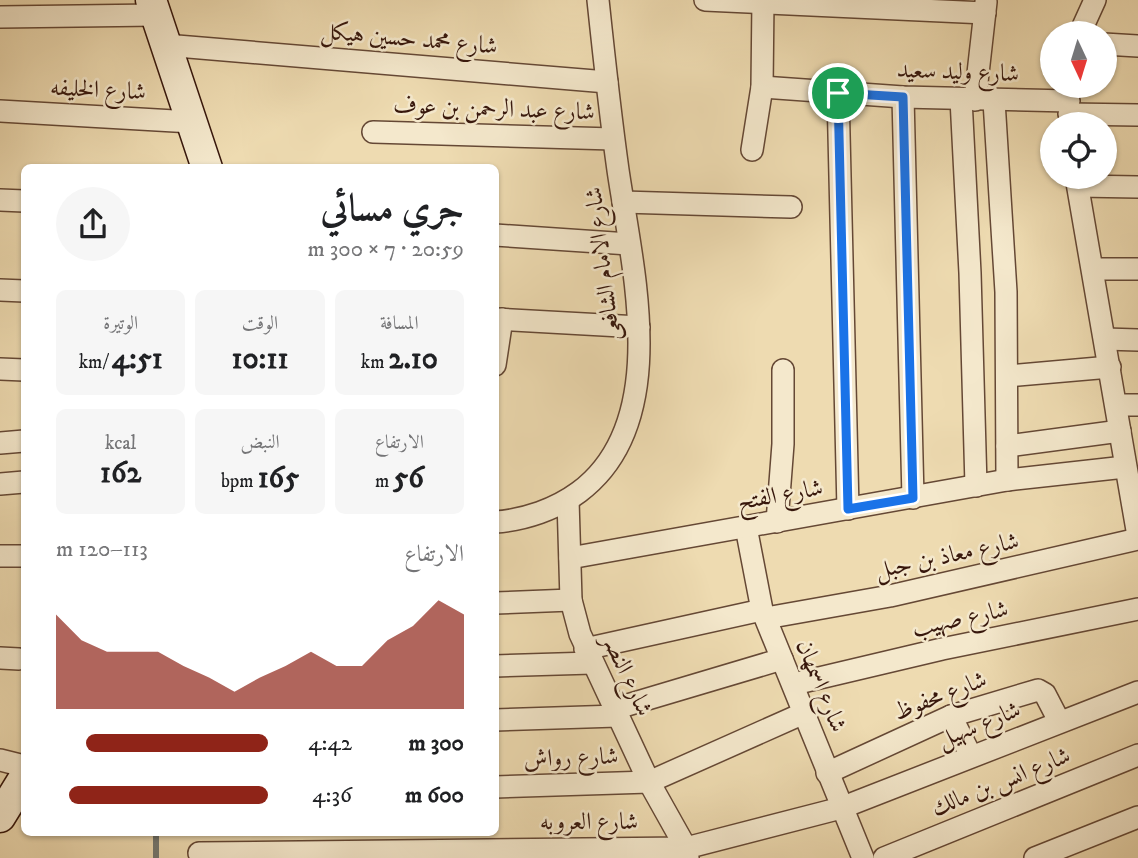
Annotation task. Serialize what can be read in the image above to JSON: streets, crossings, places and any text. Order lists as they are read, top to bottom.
{
  "streets": {
    "street": [
      "شارع محمد حسين هيكل",
      "شارع وليد سعيد",
      "شارع الخليفه",
      "شارع عبد الرحمن بن عوف",
      "شارع الامام الشافعى",
      "شارع الفتح",
      "شارع معاذ بن جبل",
      "شارع صهيب",
      "شارع النصر",
      "شارع اسمهان",
      "شارع محفوظ",
      "شارع سهيل",
      "شارع رواش",
      "شارع انس بن مالك",
      "شارع العروبه"
    ]
  },
  "crossings": [
    ["شارع محمد حسين هيكل", "شارع الامام الشافعى"],
    ["شارع عبد الرحمن بن عوف", "شارع الامام الشافعى"],
    ["شارع الامام الشافعى", "شارع النصر"],
    ["شارع الفتح", "شارع النصر"],
    ["شارع الفتح", "شارع اسمهان"],
    ["شارع معاذ بن جبل", "شارع النصر"],
    ["شارع معاذ بن جبل", "شارع اسمهان"],
    ["شارع صهيب", "شارع اسمهان"],
    ["شارع النصر", "شارع سهيل"],
    ["شارع النصر", "شارع رواش"],
    ["شارع النصر", "شارع العروبه"],
    ["شارع اسمهان", "شارع محفوظ"],
    ["شارع اسمهان", "شارع سهيل"],
    ["شارع محفوظ", "شارع سهيل"],
    ["شارع سهيل", "شارع العروبه"]
  ],
  "north": "bottom",
  "page": {
    "heading": ["جري مسائي", "20:59 · 7 × 300 m"],
    "stats": [
      ["المسافة", "2.10 km"],
      ["الوقت", "10:11"],
      ["الوتيرة", "4:51 /km"],
      ["الارتفاع", "56 m"],
      ["النبض", "165 bpm"],
      ["kcal", "162"]
    ],
    "chart": ["الارتفاع", "113–120 m"],
    "list": [
      {
        "name": "300 m",
        "note": "4:42"
      },
      {
        "name": "600 m",
        "note": "4:36"
      }
    ]
  }
}
